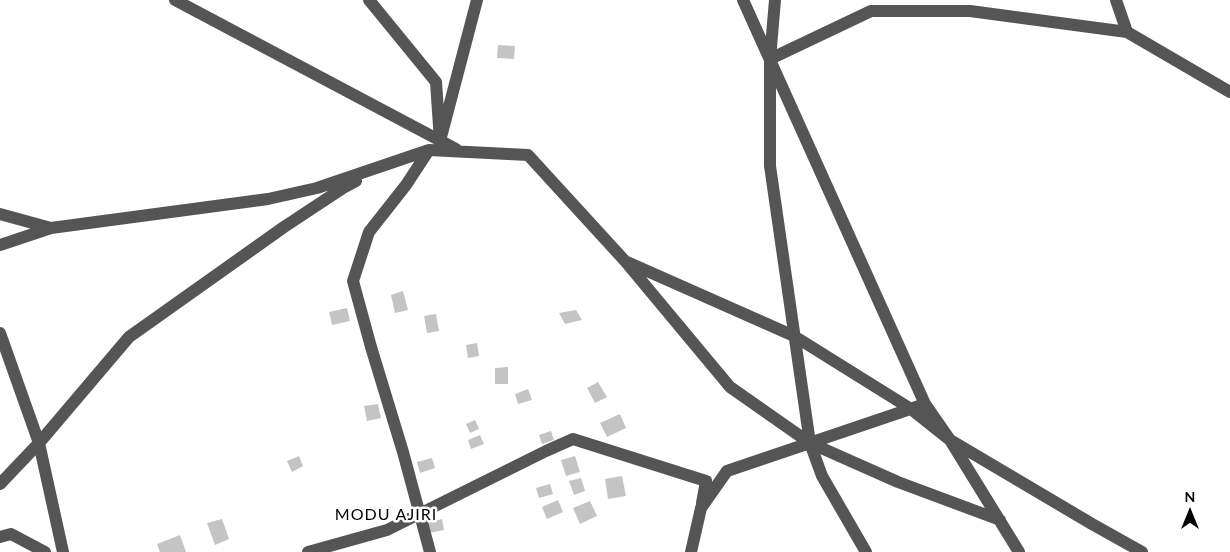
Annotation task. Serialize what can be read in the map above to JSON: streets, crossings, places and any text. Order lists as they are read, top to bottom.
{
  "districts": ["MODU AJIRI"],
  "north": "top"
}
